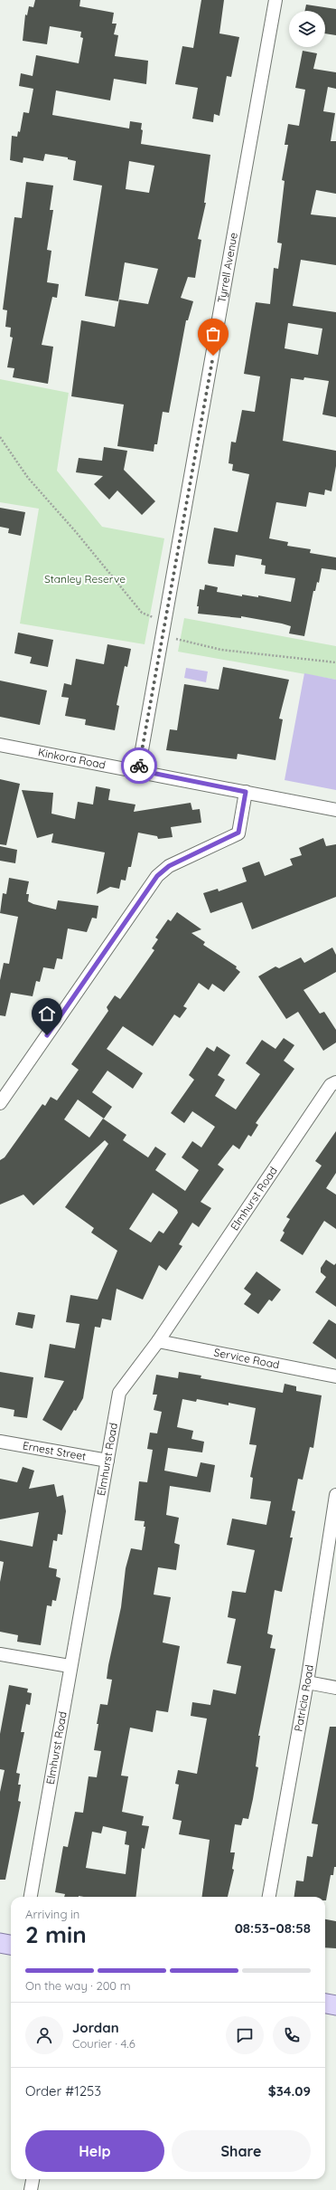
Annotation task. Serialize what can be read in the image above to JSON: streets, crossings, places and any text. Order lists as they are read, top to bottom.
{
  "streets": {
    "street": [
      "Tyrrell Avenue",
      "Kinkora Road",
      "Elmhurst Road",
      "Service Road",
      "Ernest Street",
      "Patricia Road"
    ]
  },
  "crossings": [
    ["Tyrrell Avenue", "Kinkora Road"],
    ["Elmhurst Road", "Service Road"],
    ["Elmhurst Road", "Ernest Street"]
  ],
  "parks": ["Stanley Reserve"],
  "page": {
    "heading": ["2 min", "Arriving in", "08:53–08:58"],
    "panel": [
      "Jordan",
      "Courier · 4.6",
      "Order #1253",
      "$34.09"
    ],
    "bar": "On the way · 200 m",
    "buttons": ["Help", "Share"]
  }
}
